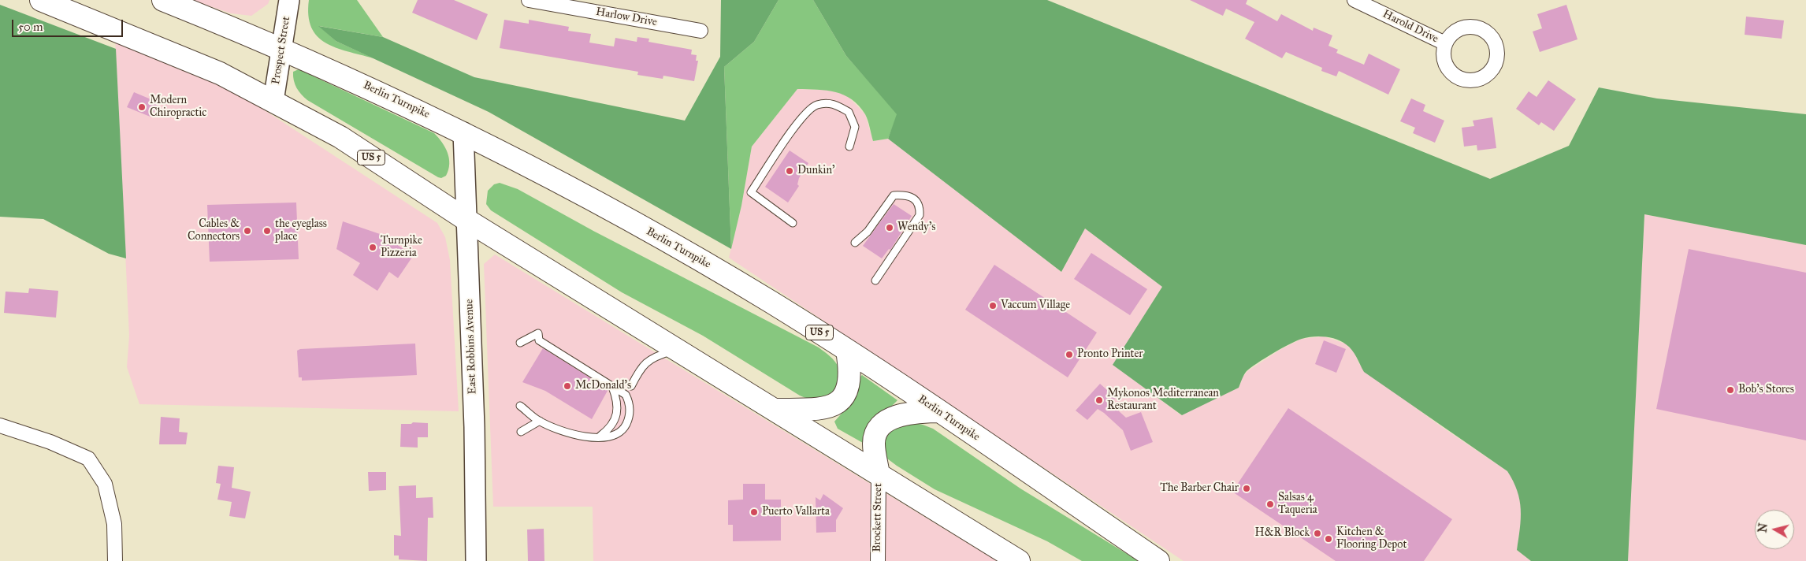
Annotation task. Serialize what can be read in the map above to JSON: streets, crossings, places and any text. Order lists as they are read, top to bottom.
{
  "streets": {
    "highway": ["Berlin Turnpike", "US 5"],
    "main road": ["Prospect Street", "East Robbins Avenue"],
    "street": ["Harlow Drive", "Harold Drive", "Brockett Street"]
  },
  "crossings": [
    ["Prospect Street", "Berlin Turnpike"],
    ["Prospect Street", "US 5"],
    ["Berlin Turnpike", "East Robbins Avenue"],
    ["US 5", "East Robbins Avenue"],
    ["US 5", "Brockett Street"]
  ],
  "places": [
    "Modern Chiropractic",
    "Dunkin'",
    "Wendy's",
    "Cables & Connectors",
    "the eyeglass place",
    "Turnpike Pizzeria",
    "Vaccum Village",
    "Pronto Printer",
    "McDonald's",
    "Bob's Stores",
    "Mykonos Mediterranean Restaurant",
    "The Barber Chair",
    "Salsas 4 Taqueria",
    "Puerto Vallarta",
    "H&R Block",
    "Kitchen & Flooring Depot"
  ],
  "scale_bar": "50 m",
  "north": "left"
}
